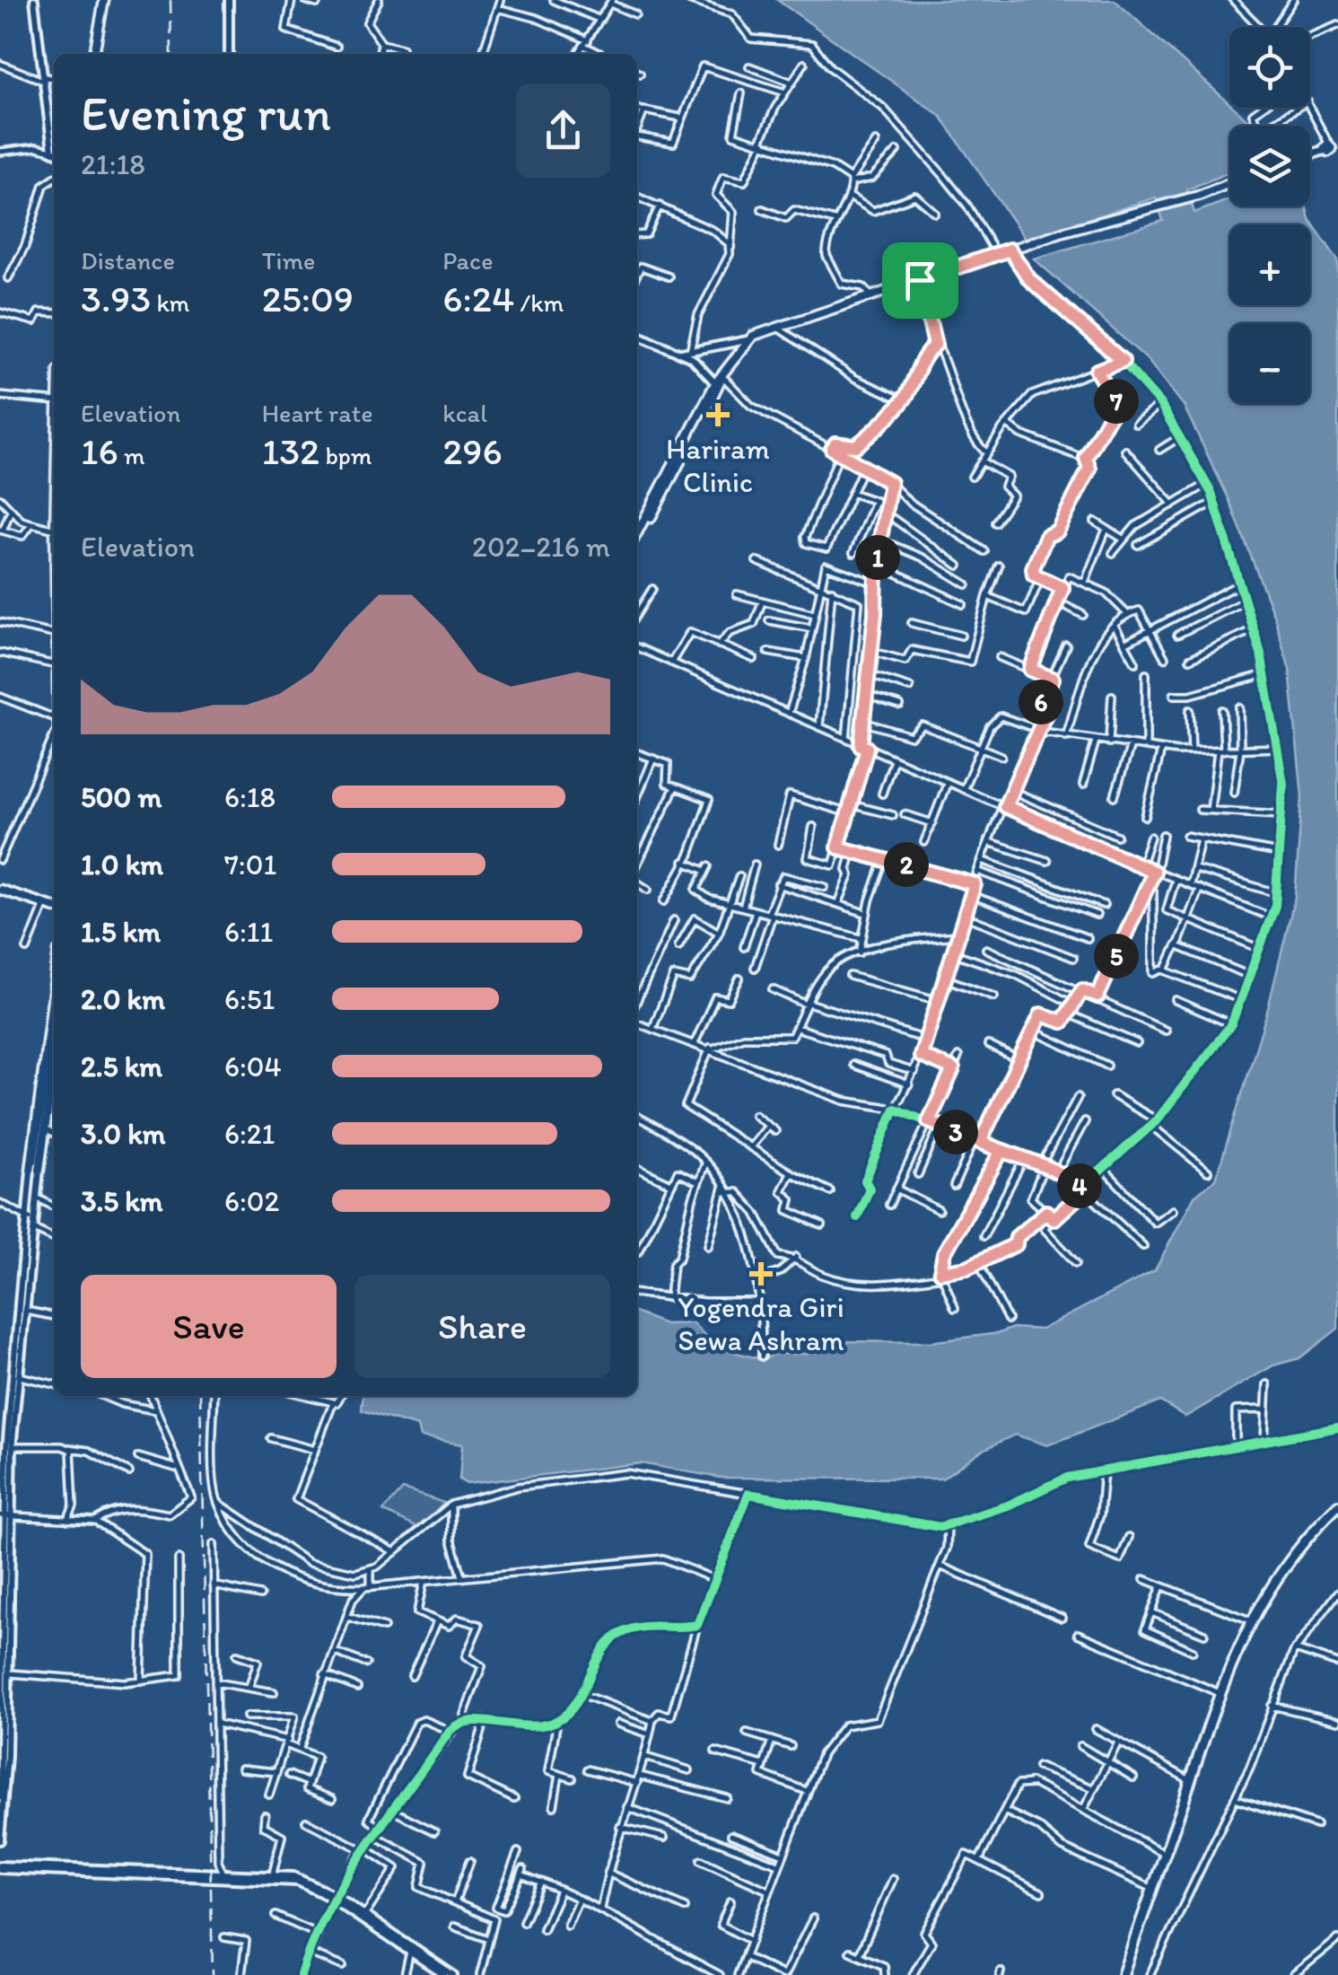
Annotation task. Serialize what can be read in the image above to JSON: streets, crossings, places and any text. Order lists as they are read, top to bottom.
{
  "places": {
    "health": ["Hariram Clinic", "Yogendra Giri Sewa Ashram"]
  },
  "page": {
    "map_buttons": ["+", "−"],
    "heading": ["Evening run", "21:18"],
    "stats": [
      ["Distance", "3.93 km"],
      ["Time", "25:09"],
      ["Pace", "6:24 /km"],
      ["Elevation", "16 m"],
      ["Heart rate", "132 bpm"],
      ["kcal", "296"]
    ],
    "pins": [
      "7",
      "1",
      "6",
      "2",
      "5",
      "3",
      "4"
    ],
    "chart": ["Elevation", "202–216 m"],
    "list": [
      {
        "name": "500 m",
        "note": "6:18"
      },
      {
        "name": "1.0 km",
        "note": "7:01"
      },
      {
        "name": "1.5 km",
        "note": "6:11"
      },
      {
        "name": "2.0 km",
        "note": "6:51"
      },
      {
        "name": "2.5 km",
        "note": "6:04"
      },
      {
        "name": "3.0 km",
        "note": "6:21"
      },
      {
        "name": "3.5 km",
        "note": "6:02"
      }
    ],
    "buttons": ["Save", "Share"]
  }
}
